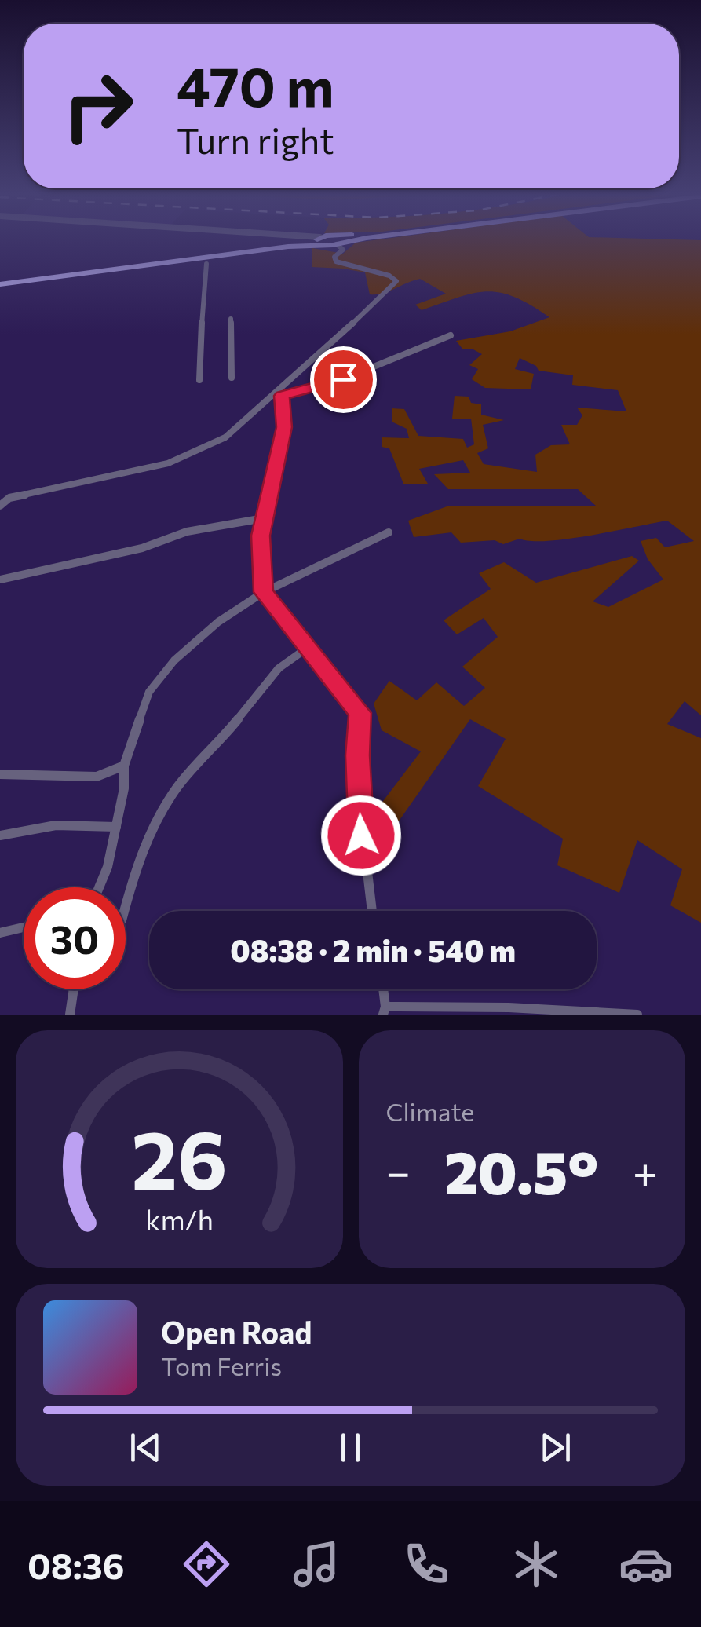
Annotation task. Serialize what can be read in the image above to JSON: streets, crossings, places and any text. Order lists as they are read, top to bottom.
{
  "page": {
    "turn": ["470 m", "Turn right"],
    "limit": "30",
    "trip": "08:38 · 2 min · 540 m",
    "tile": "Climate",
    "heat": ["−", "20.5°", "+"],
    "song": ["Open Road", "Tom Ferris"],
    "tabs": "08:36",
    "gauge": ["26", "km/h"]
  }
}
